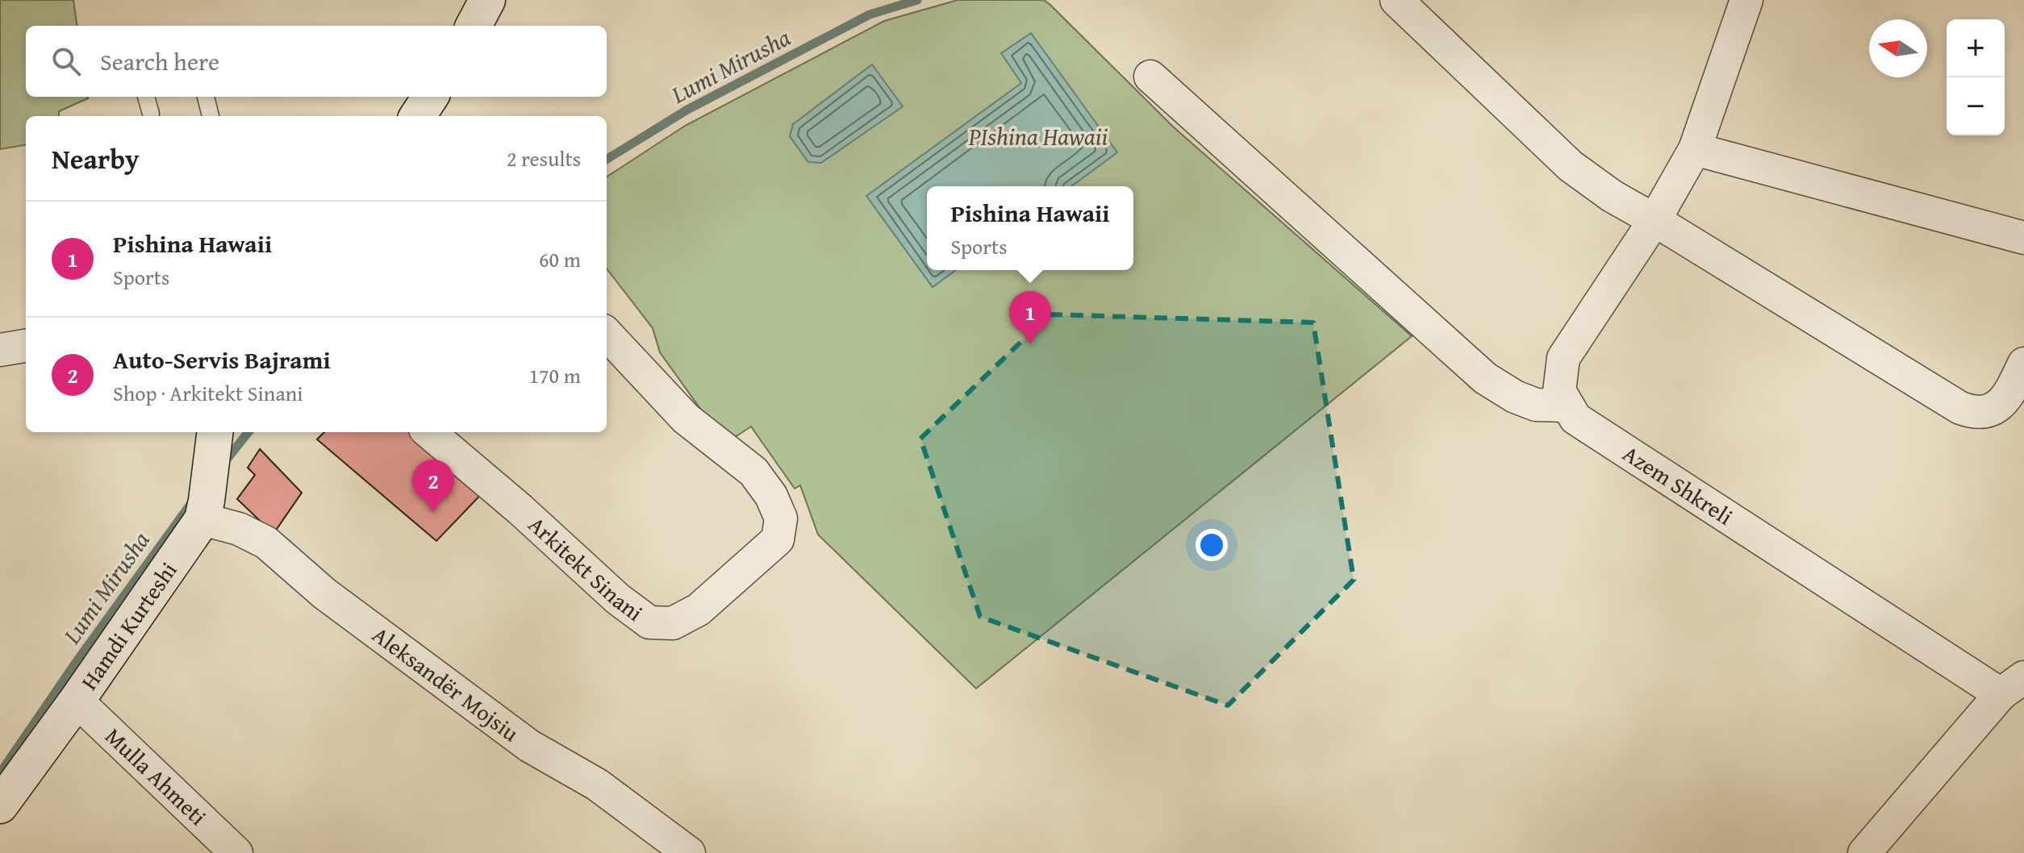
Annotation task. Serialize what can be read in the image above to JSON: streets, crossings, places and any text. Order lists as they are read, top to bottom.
{
  "streets": {
    "main road": ["Hamdi Kurteshi"],
    "street": [
      "Azem Shkreli",
      "Arkitekt Sinani",
      "Aleksandër Mojsiu",
      "Mulla Ahmeti"
    ]
  },
  "crossings": [
    ["Hamdi Kurteshi", "Aleksandër Mojsiu"],
    ["Hamdi Kurteshi", "Mulla Ahmeti"]
  ],
  "water": ["Lumi Mirusha", "PIshina Hawaii"],
  "north": "left",
  "page": {
    "map_buttons": ["+", "−"],
    "search": "Search here",
    "heading": ["Nearby", "2 results"],
    "popup": ["Pishina Hawaii", "Sports"],
    "list": [
      {
        "mark": "1",
        "name": "Pishina Hawaii",
        "note": "Sports",
        "value": "60 m"
      },
      {
        "mark": "2",
        "name": "Auto-Servis Bajrami",
        "note": "Shop · Arkitekt Sinani",
        "value": "170 m"
      }
    ],
    "pins": ["1", "2"]
  }
}
